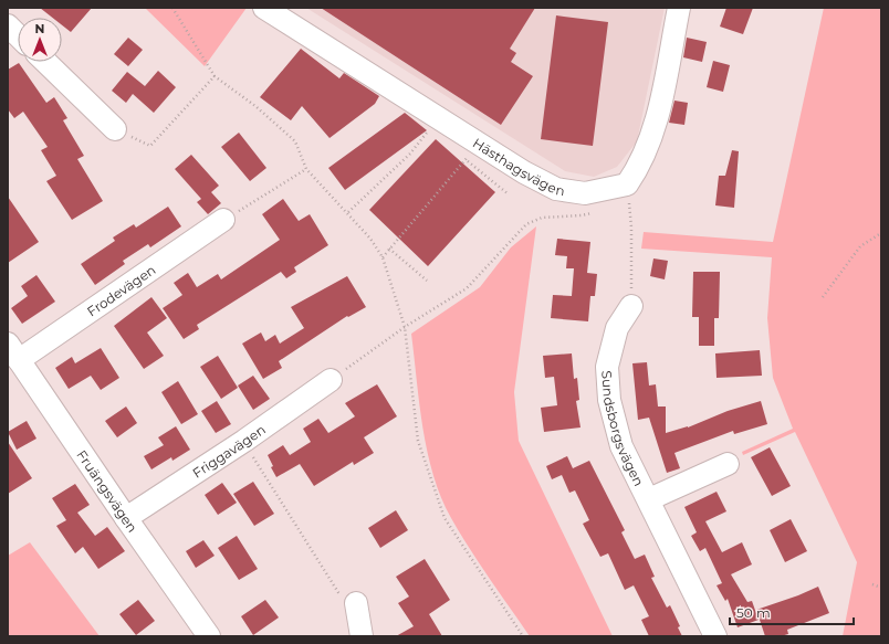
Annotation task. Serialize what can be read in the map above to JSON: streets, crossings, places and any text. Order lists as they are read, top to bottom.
{
  "streets": {
    "street": [
      "Hästhagsvägen",
      "Frodevägen",
      "Sundsborgsvägen",
      "Friggavägen",
      "Fruängsvägen"
    ]
  },
  "crossings": [
    ["Frodevägen", "Fruängsvägen"],
    ["Friggavägen", "Fruängsvägen"]
  ],
  "scale_bar": "50 m",
  "north": "top"
}
